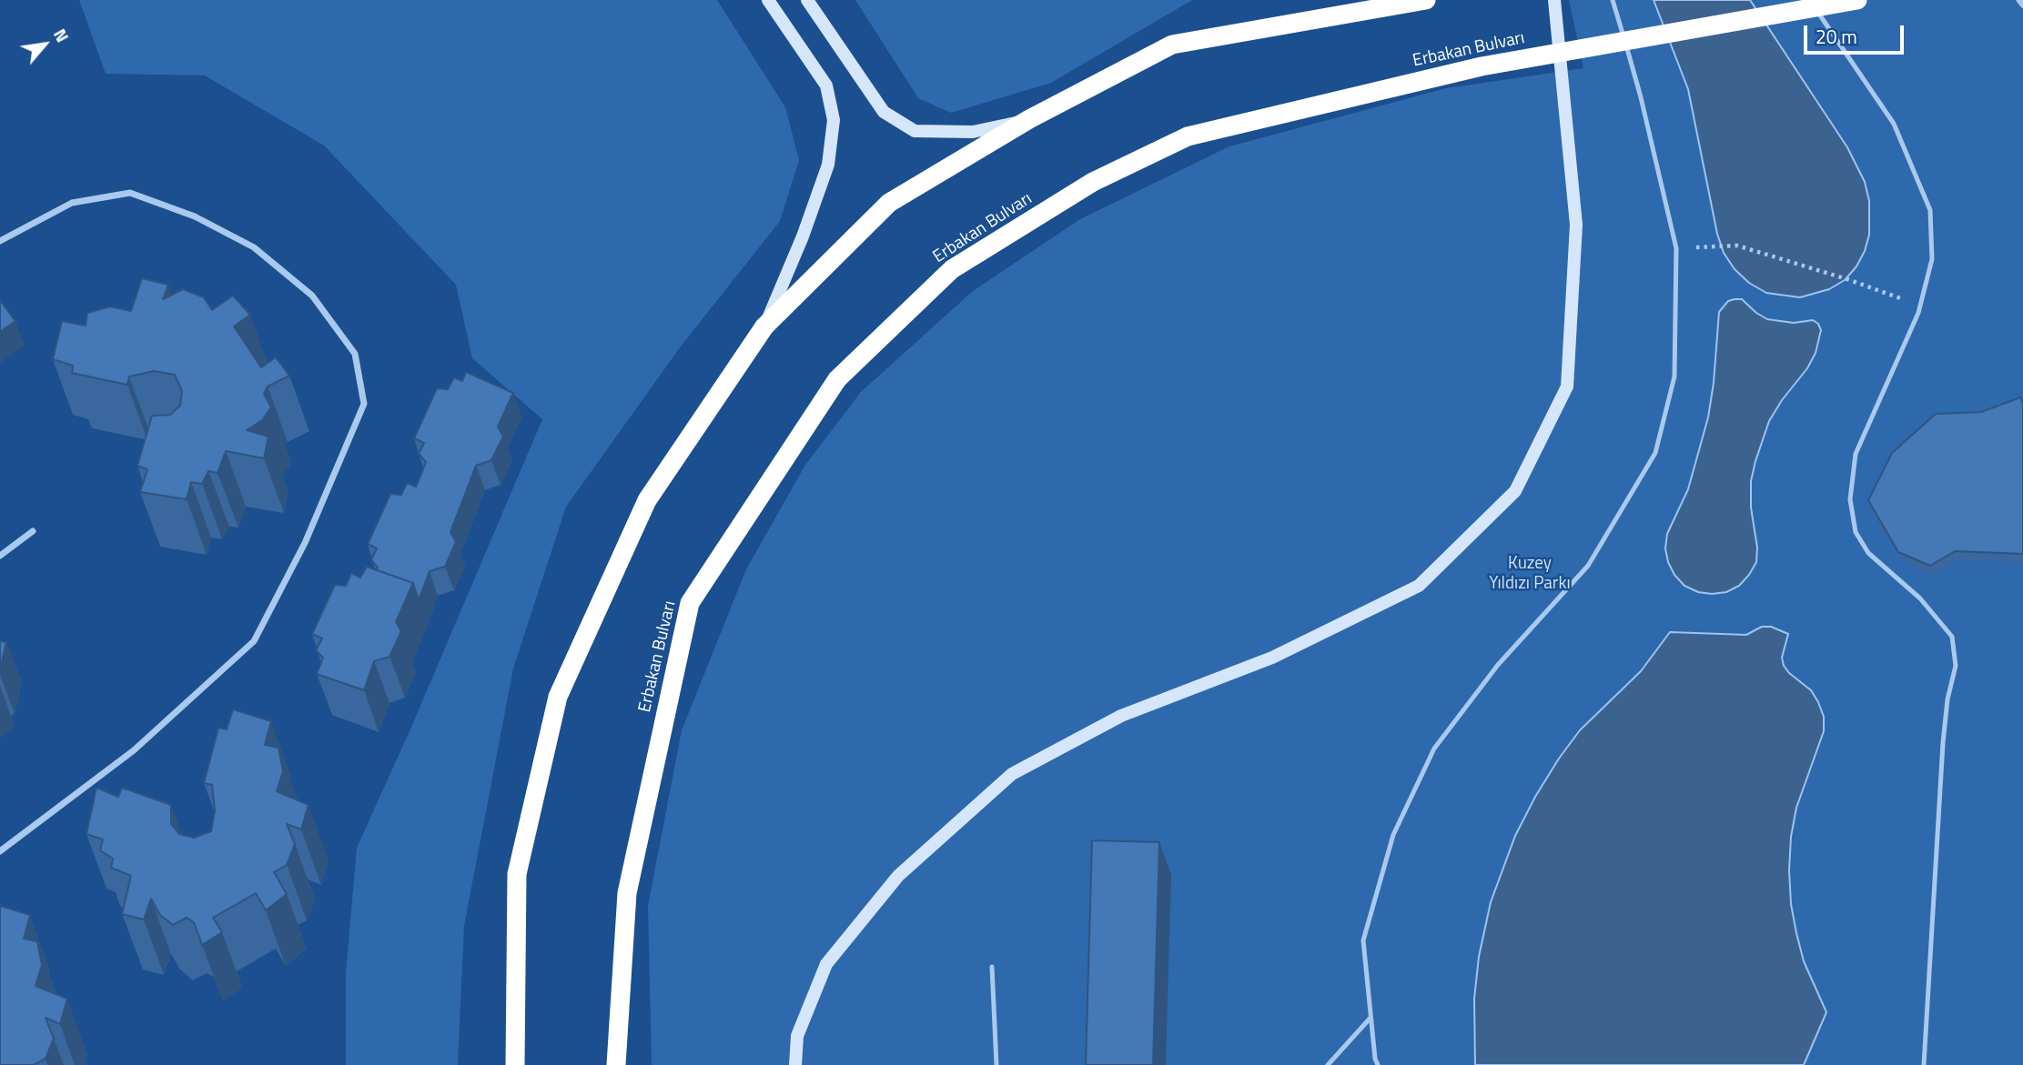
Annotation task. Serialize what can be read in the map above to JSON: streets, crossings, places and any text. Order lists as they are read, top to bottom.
{
  "streets": {
    "highway": ["Erbakan Bulvarı"]
  },
  "parks": ["Kuzey Yıldızı Parkı"],
  "scale_bar": "20 m",
  "north": "top right"
}
